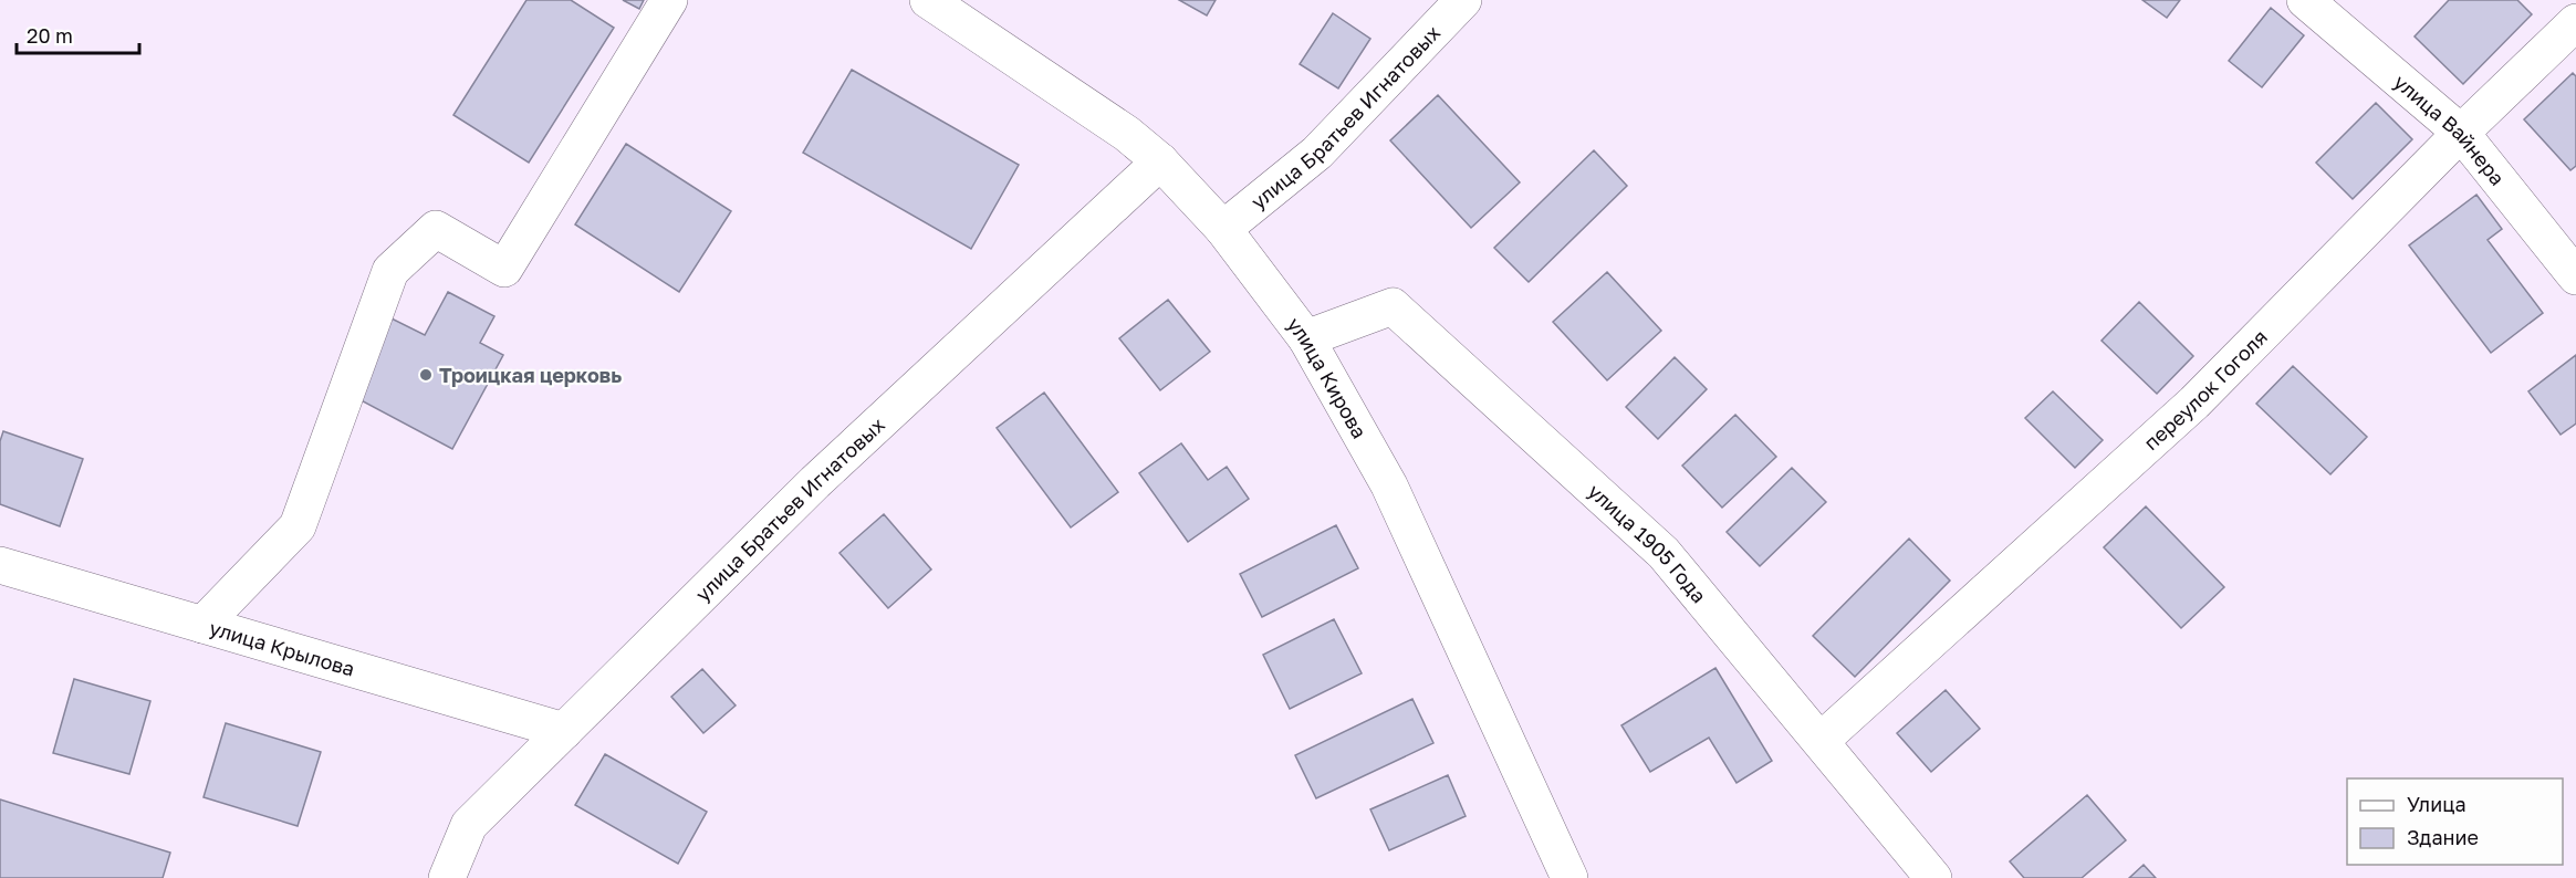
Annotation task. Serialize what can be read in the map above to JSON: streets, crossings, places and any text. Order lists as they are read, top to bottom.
{
  "streets": {
    "street": [
      "улица Братьев Игнатовых",
      "улица Вайнера",
      "улица Кирова",
      "переулок Гоголя",
      "улица 1905 Года",
      "улица Крылова"
    ]
  },
  "crossings": [
    ["улица Братьев Игнатовых", "улица Кирова"],
    ["улица Братьев Игнатовых", "улица Крылова"],
    ["улица Вайнера", "переулок Гоголя"],
    ["улица Кирова", "улица 1905 Года"],
    ["переулок Гоголя", "улица 1905 Года"]
  ],
  "places": ["Троицкая церковь"],
  "legend": ["Улица", "Здание"],
  "scale_bar": "20 m"
}
